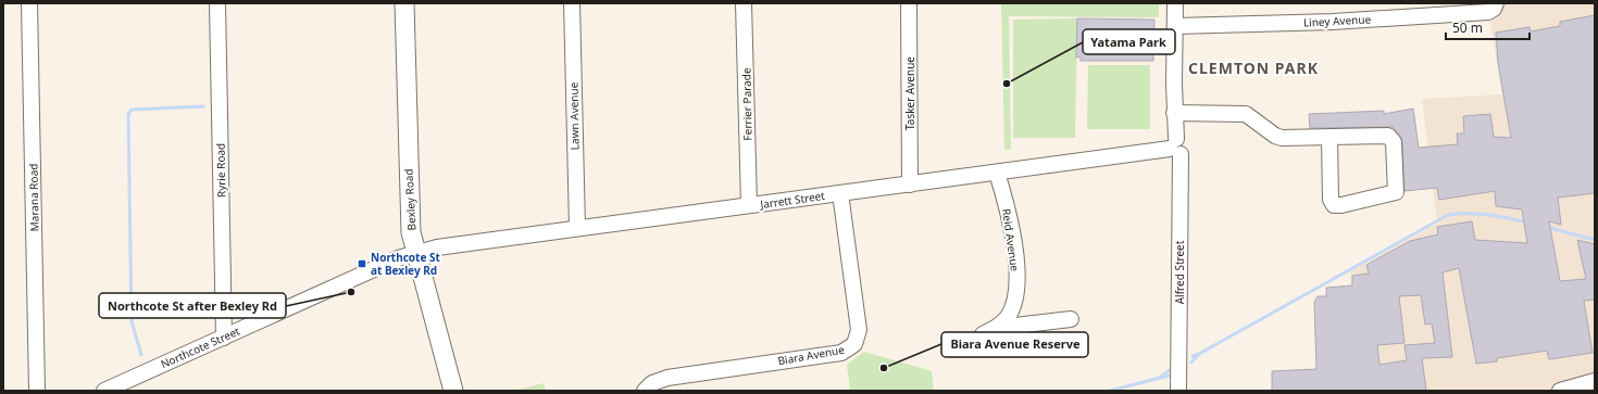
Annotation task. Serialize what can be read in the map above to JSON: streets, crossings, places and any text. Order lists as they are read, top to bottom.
{
  "streets": {
    "main road": ["Bexley Road"],
    "street": [
      "Liney Avenue",
      "Tasker Avenue",
      "Ferrier Parade",
      "Lawn Avenue",
      "Ryrie Road",
      "Marana Road",
      "Jarrett Street",
      "Reid Avenue",
      "Alfred Street",
      "Northcote Street",
      "Biara Avenue"
    ]
  },
  "crossings": [
    ["Liney Avenue", "Alfred Street"],
    ["Tasker Avenue", "Jarrett Street"],
    ["Ferrier Parade", "Jarrett Street"],
    ["Lawn Avenue", "Jarrett Street"],
    ["Ryrie Road", "Northcote Street"],
    ["Bexley Road", "Jarrett Street"],
    ["Bexley Road", "Northcote Street"],
    ["Jarrett Street", "Reid Avenue"],
    ["Jarrett Street", "Alfred Street"],
    ["Jarrett Street", "Northcote Street"],
    ["Jarrett Street", "Biara Avenue"]
  ],
  "districts": ["CLEMTON PARK"],
  "places": {
    "other": ["Yatama Park", "Northcote St after Bexley Rd", "Biara Avenue Reserve"],
    "transit": ["Northcote St at Bexley Rd"]
  },
  "scale_bar": "50 m"
}
